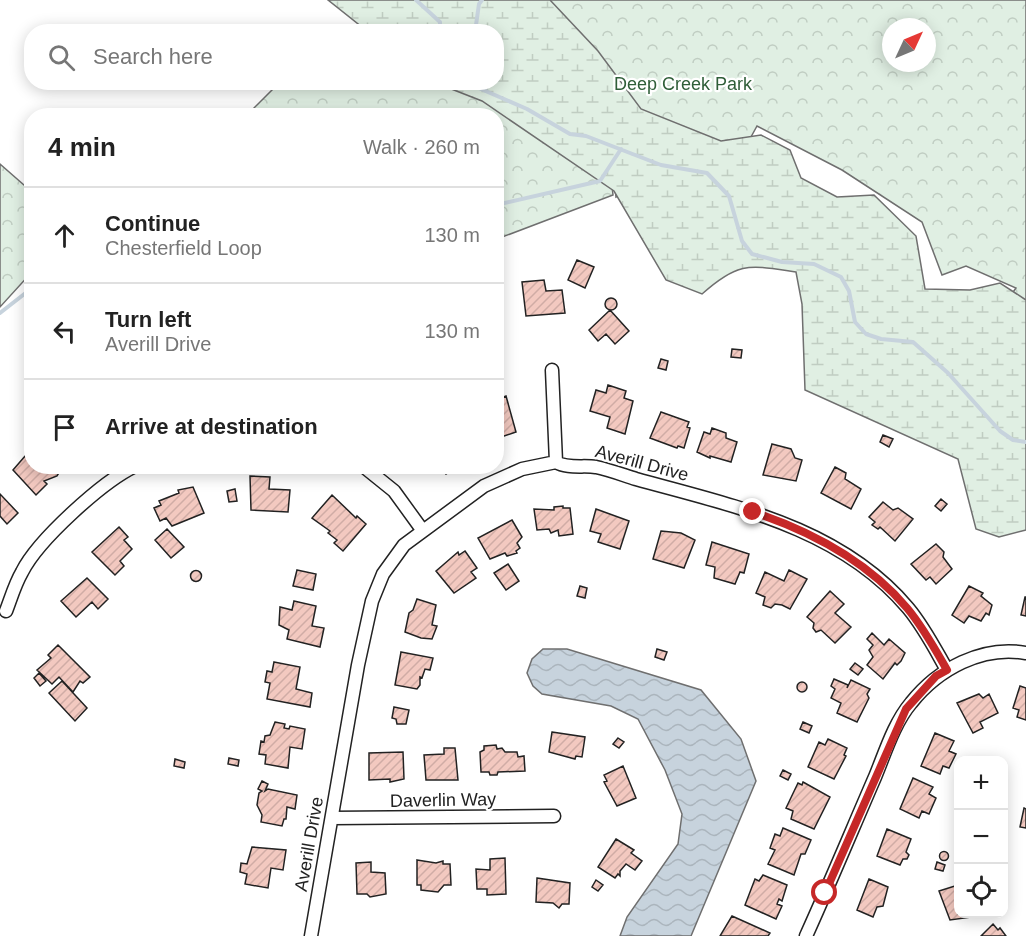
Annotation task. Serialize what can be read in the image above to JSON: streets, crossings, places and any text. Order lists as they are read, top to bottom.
{
  "streets": {
    "street": ["Averill Drive", "Daverlin Way"]
  },
  "crossings": [
    ["Averill Drive", "Daverlin Way"]
  ],
  "parks": ["Deep Creek Park"],
  "north": "top right",
  "page": {
    "search": "Search here",
    "heading": ["4 min", "Walk · 260 m"],
    "list": [
      ["Continue", "Chesterfield Loop", "130 m"],
      ["Turn left", "Averill Drive", "130 m"],
      "Arrive at destination"
    ],
    "map_buttons": ["+", "−"]
  }
}
